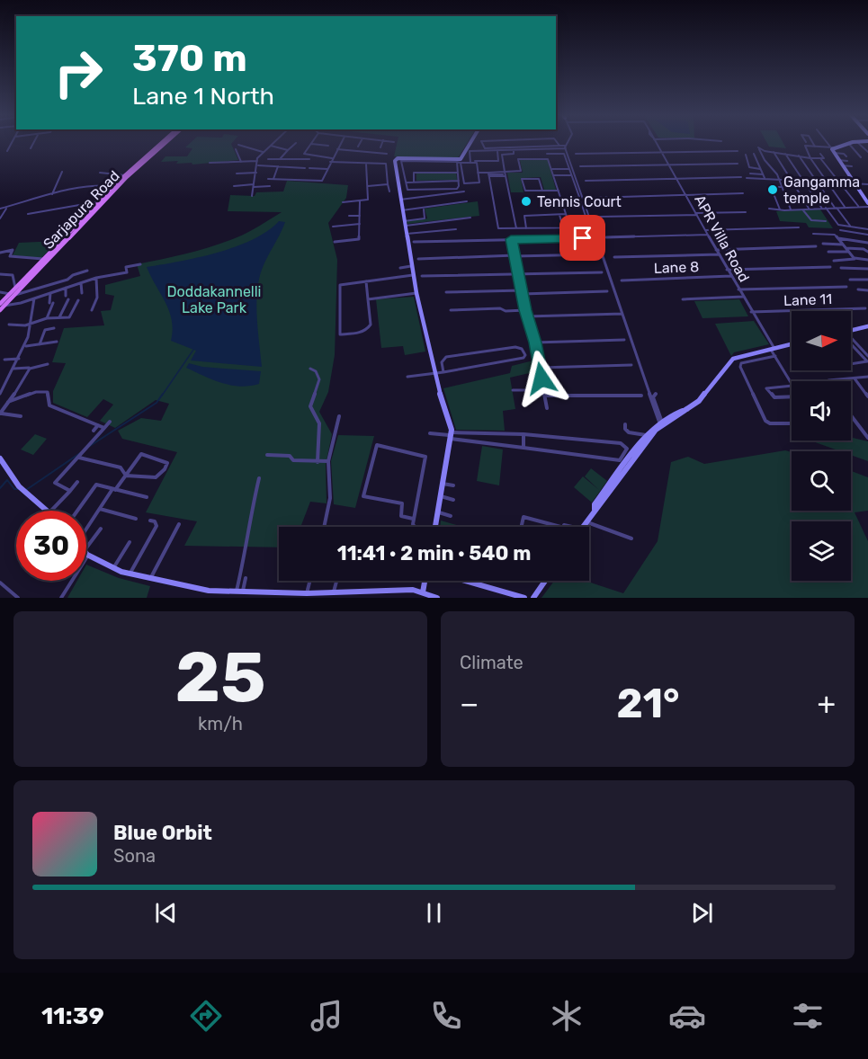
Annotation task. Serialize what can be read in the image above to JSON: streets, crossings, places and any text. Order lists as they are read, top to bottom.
{
  "streets": {
    "main road": ["Sarjapura Road"],
    "street": ["APR Villa Road", "Lane 8", "Lane 11"]
  },
  "crossings": [
    ["APR Villa Road", "Lane 8"],
    ["APR Villa Road", "Lane 11"]
  ],
  "parks": ["Doddakannelli Lake Park"],
  "places": ["Gangamma temple", "Tennis Court"],
  "north": "right",
  "page": {
    "turn": ["370 m", "Lane 1 North"],
    "limit": "30",
    "trip": "11:41 · 2 min · 540 m",
    "tile": [
      ["25", "km/h"],
      "Climate"
    ],
    "heat": ["−", "21°", "+"],
    "song": ["Blue Orbit", "Sona"],
    "tabs": "11:39"
  }
}
